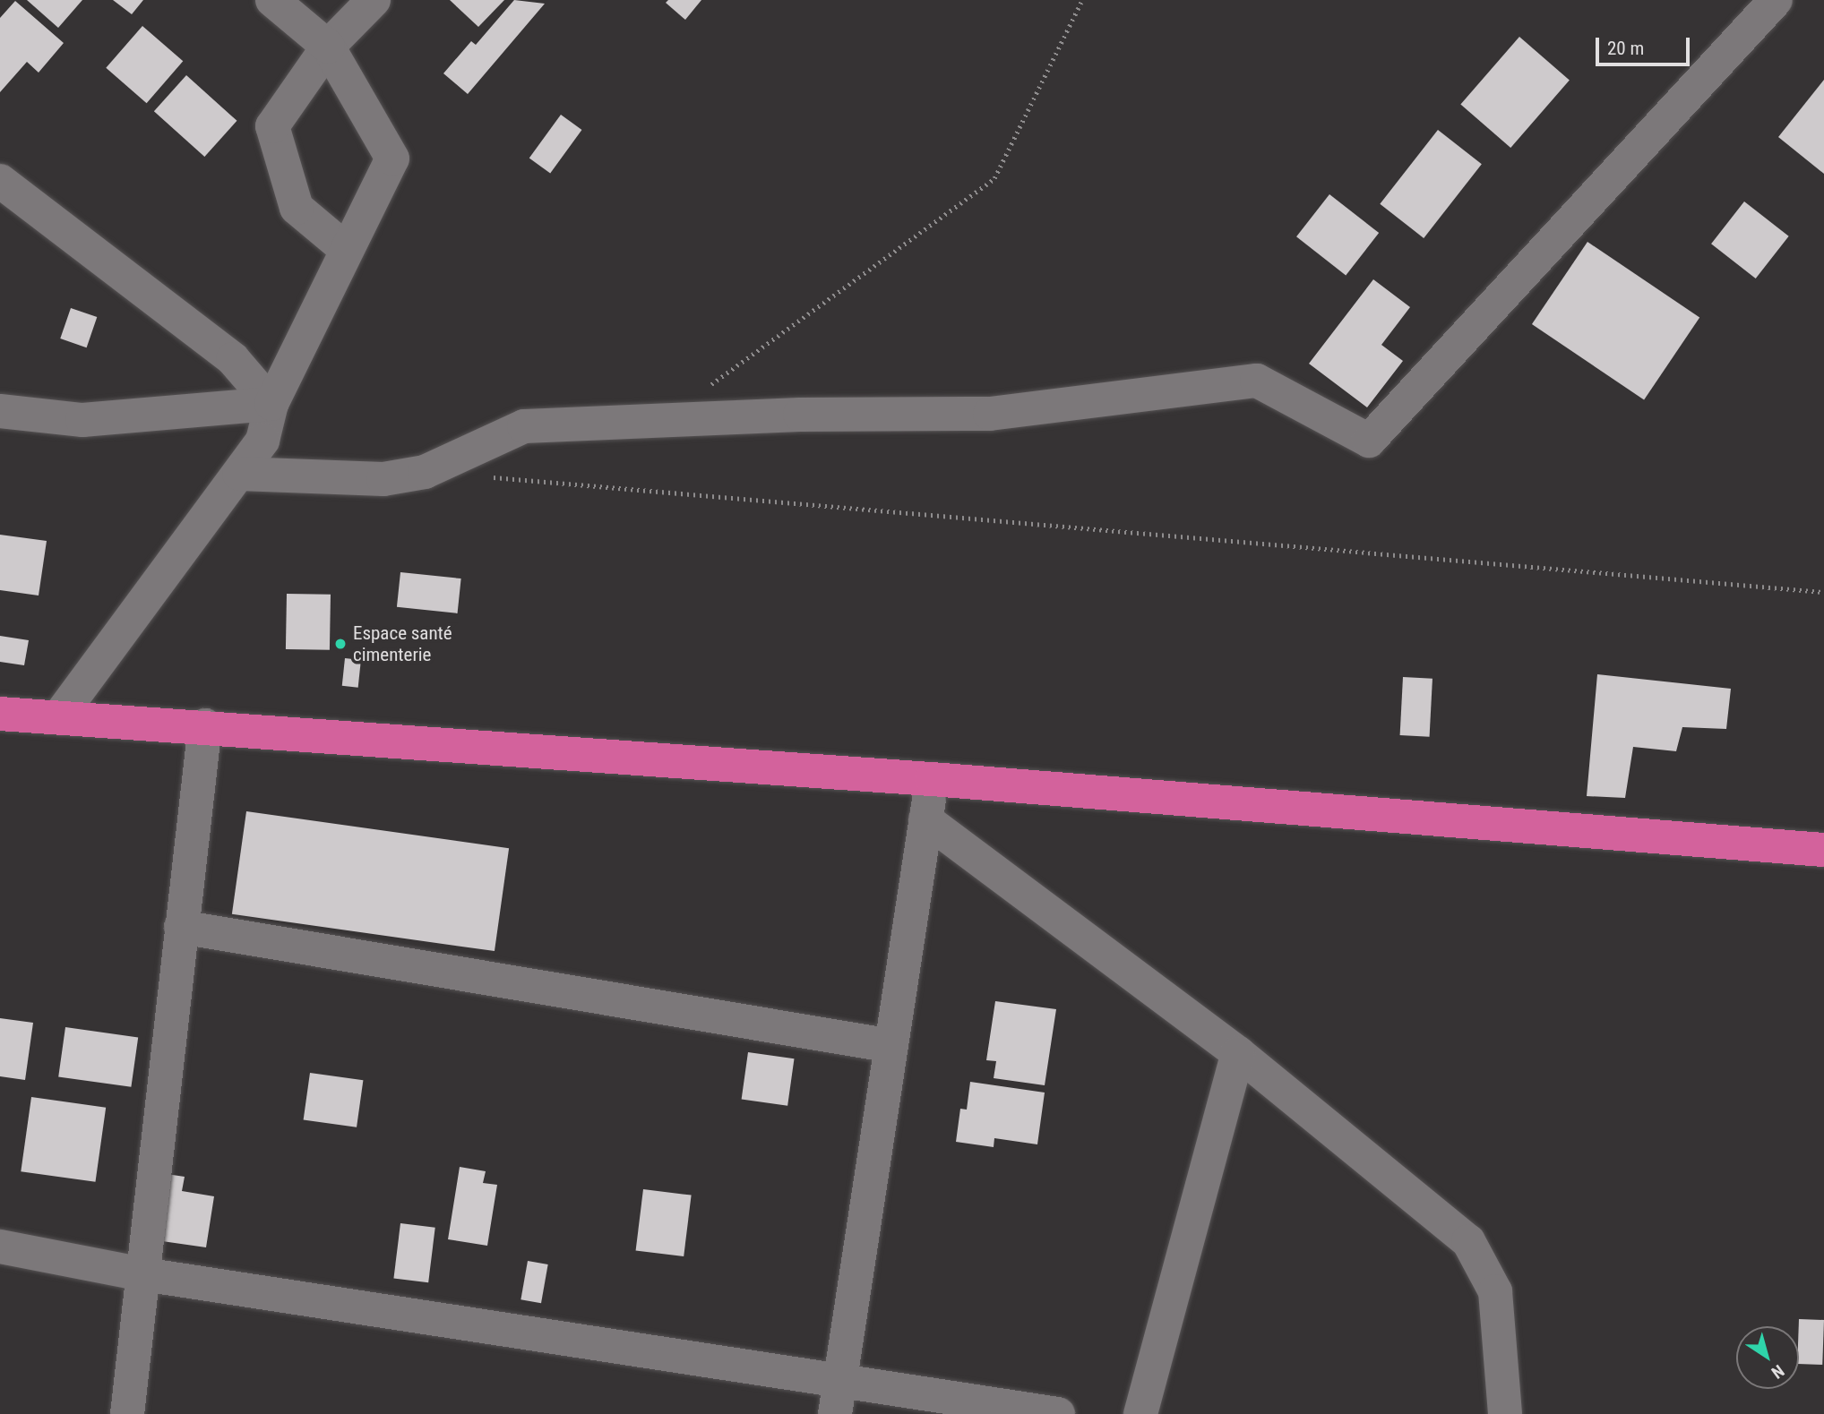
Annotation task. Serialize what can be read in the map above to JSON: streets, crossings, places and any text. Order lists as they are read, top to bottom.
{
  "places": ["Espace santé cimenterie"],
  "scale_bar": "20 m",
  "north": "bottom right"
}
